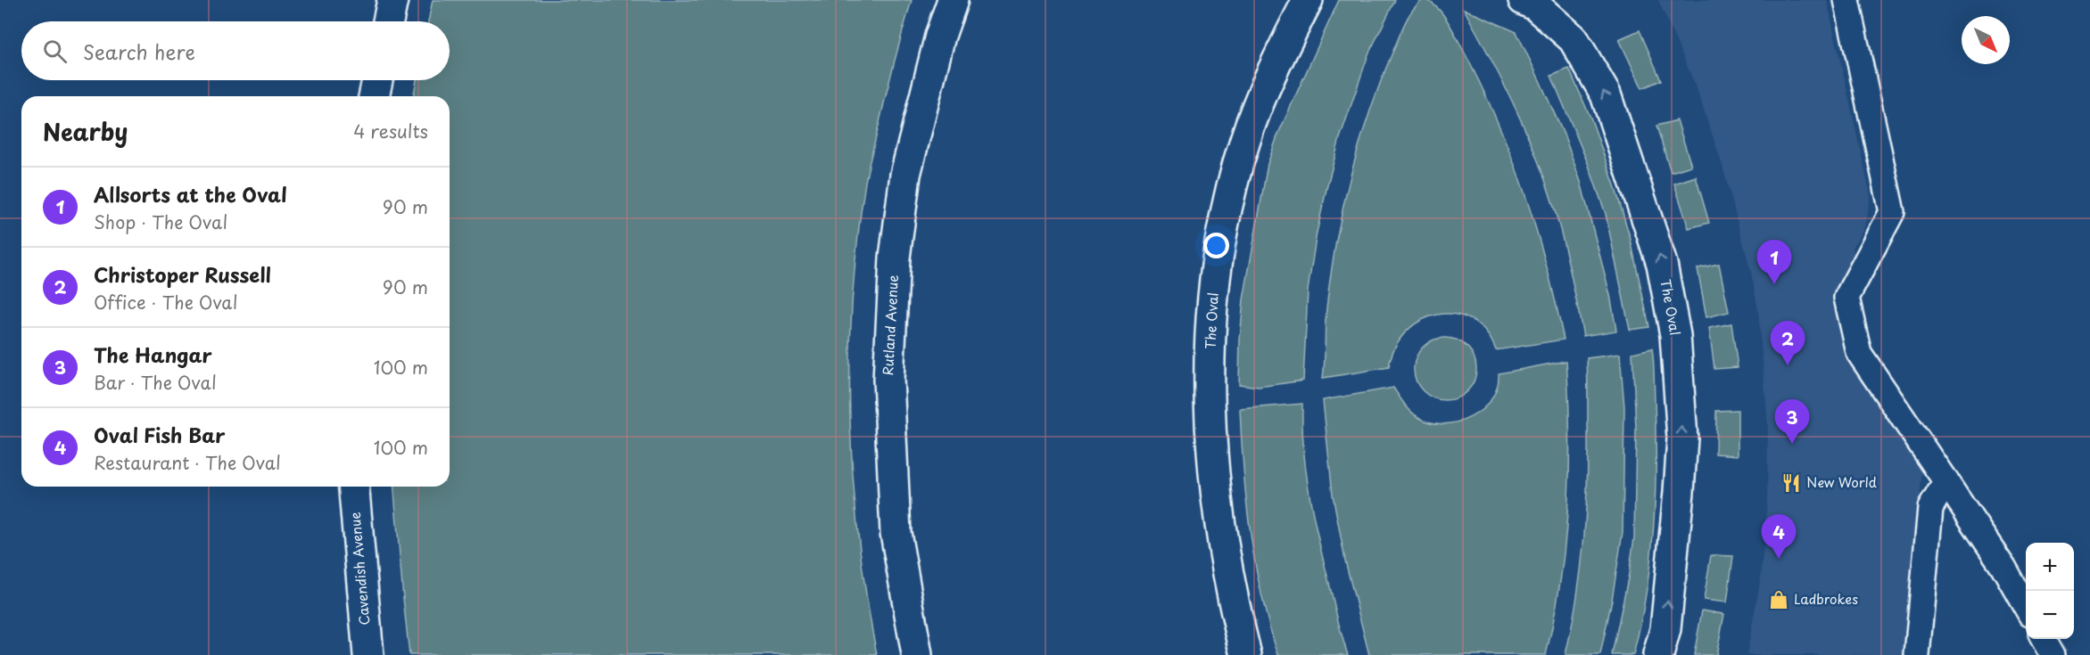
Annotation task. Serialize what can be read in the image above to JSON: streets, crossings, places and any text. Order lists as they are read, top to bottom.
{
  "streets": {
    "street": ["The Oval", "Rutland Avenue", "Cavendish Avenue"]
  },
  "one_way": ["The Oval"],
  "places": {
    "restaurant": ["New World"],
    "shop": ["Ladbrokes"]
  },
  "north": "bottom right",
  "page": {
    "search": "Search here",
    "heading": ["Nearby", "4 results"],
    "list": [
      {
        "mark": "1",
        "name": "Allsorts at the Oval",
        "note": "Shop · The Oval",
        "value": "90 m"
      },
      {
        "mark": "2",
        "name": "Christoper Russell",
        "note": "Office · The Oval",
        "value": "90 m"
      },
      {
        "mark": "3",
        "name": "The Hangar",
        "note": "Bar · The Oval",
        "value": "100 m"
      },
      {
        "mark": "4",
        "name": "Oval Fish Bar",
        "note": "Restaurant · The Oval",
        "value": "100 m"
      }
    ],
    "pins": [
      "1",
      "2",
      "3",
      "4"
    ],
    "map_buttons": ["+", "−"]
  }
}
